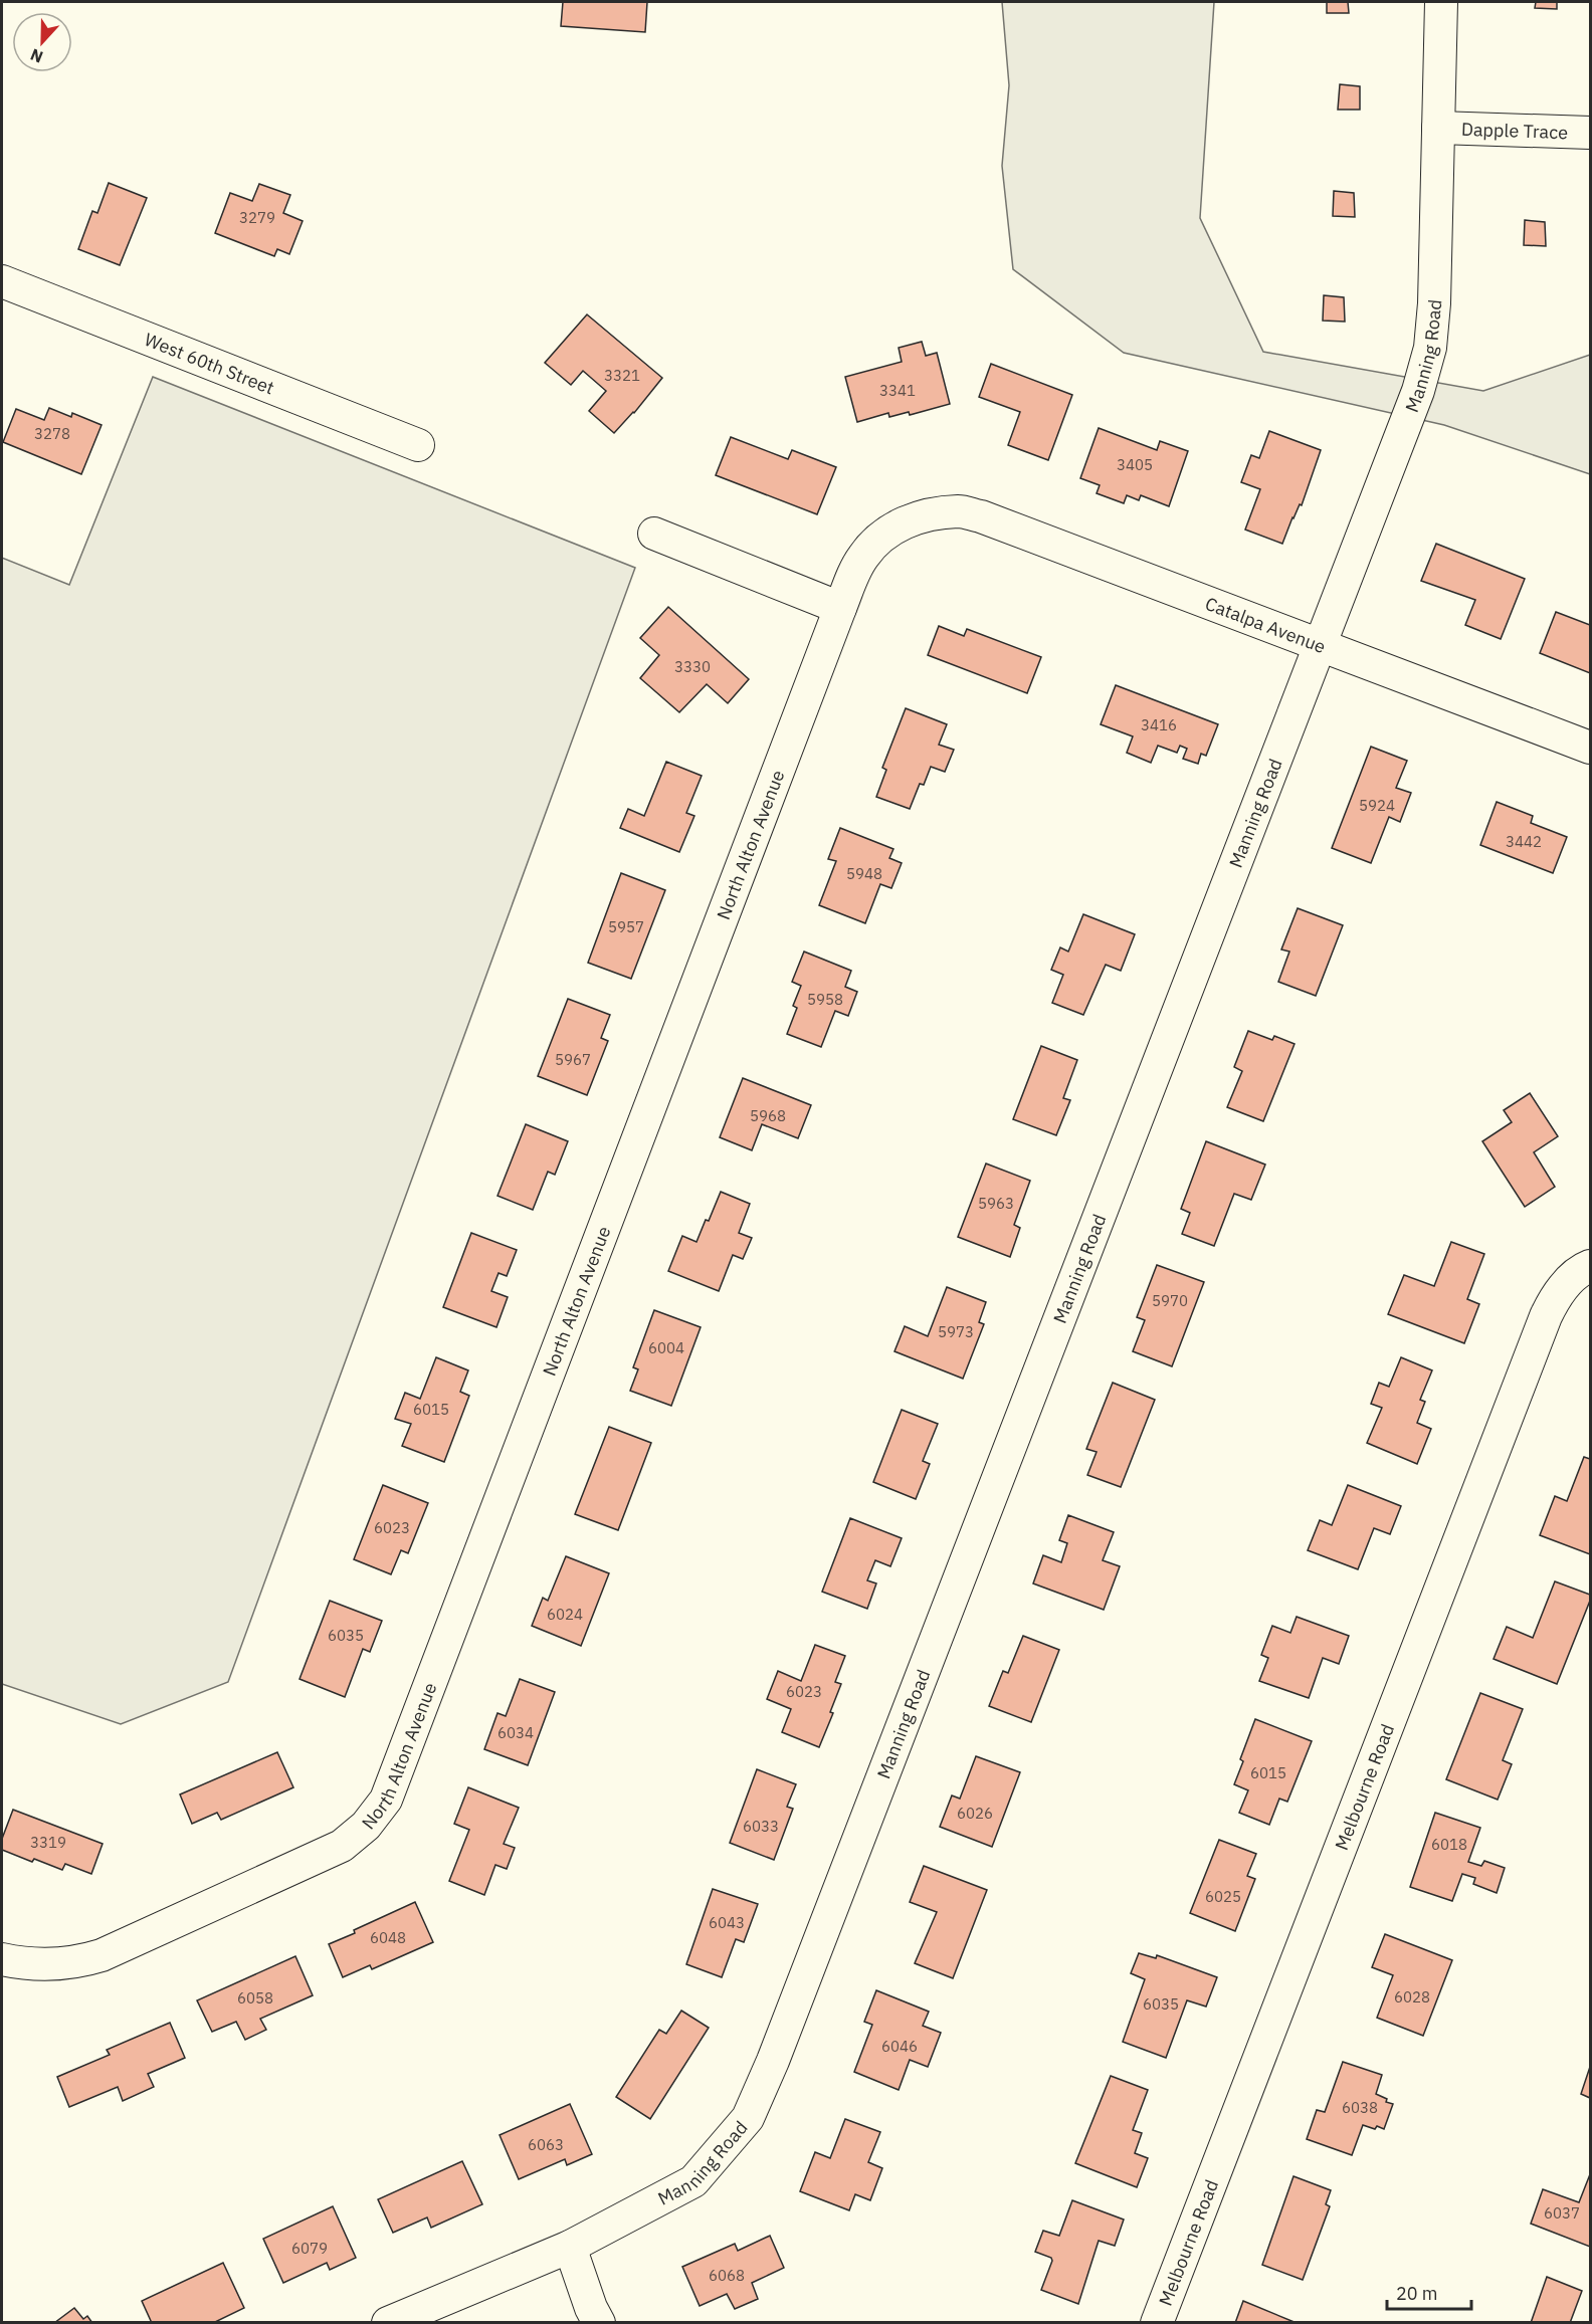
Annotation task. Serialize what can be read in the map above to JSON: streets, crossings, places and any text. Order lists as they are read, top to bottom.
{
  "streets": {
    "street": [
      "Dapple Trace",
      "Manning Road",
      "West 60th Street",
      "Catalpa Avenue",
      "North Alton Avenue",
      "Melbourne Road"
    ]
  },
  "crossings": [
    ["Dapple Trace", "Manning Road"],
    ["Manning Road", "Catalpa Avenue"],
    ["Catalpa Avenue", "North Alton Avenue"]
  ],
  "house_numbers": [
    "3279",
    "3321",
    "3341",
    "3278",
    "3405",
    "3330",
    "3416",
    "5924",
    "3442",
    "5948",
    "5957",
    "5958",
    "5967",
    "5968",
    "5963",
    "5970",
    "5973",
    "6004",
    "6015",
    "6023",
    "6024",
    "6035",
    "6023",
    "6034",
    "6015",
    "6026",
    "6033",
    "3319",
    "6018",
    "6025",
    "6043",
    "6048",
    "6028",
    "6058",
    "6035",
    "6046",
    "6038",
    "6063",
    "6037",
    "6079",
    "6068"
  ],
  "scale_bar": "20 m",
  "north": "bottom"
}
